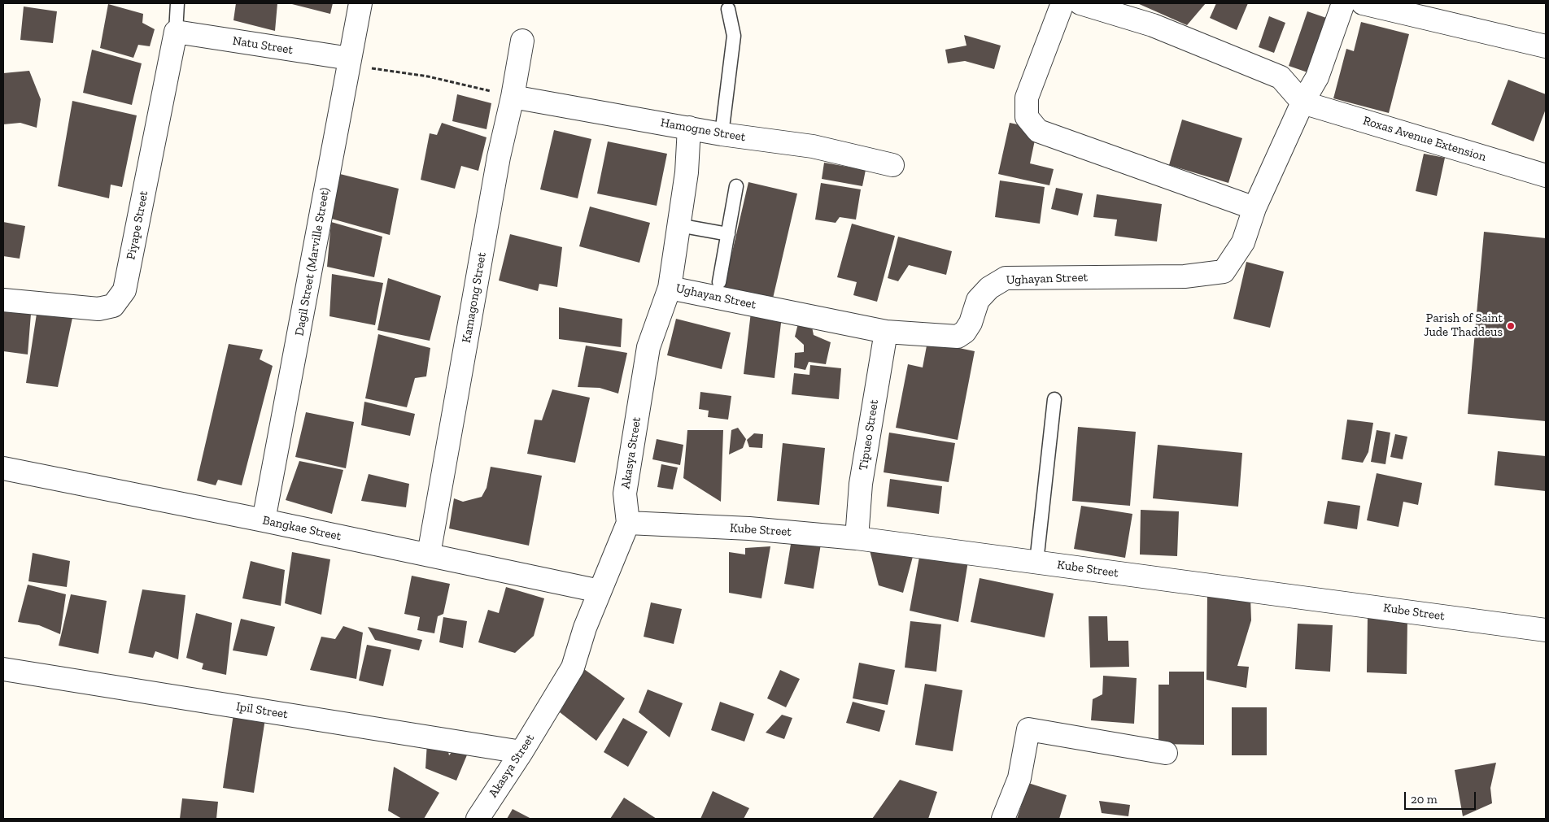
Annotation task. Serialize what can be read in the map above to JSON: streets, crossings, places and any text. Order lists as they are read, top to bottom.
{
  "streets": {
    "street": [
      "Natu Street",
      "Hamogne Street",
      "Roxas Avenue Extension",
      "Piyape Street",
      "Dagil Street (Marville Street)",
      "Ughayan Street",
      "Kamagong Street",
      "Tipueo Street",
      "Akasya Street",
      "Bangkae Street",
      "Kube Street",
      "Ipil Street"
    ]
  },
  "crossings": [
    ["Natu Street", "Piyape Street"],
    ["Natu Street", "Dagil Street (Marville Street)"],
    ["Hamogne Street", "Kamagong Street"],
    ["Hamogne Street", "Akasya Street"],
    ["Roxas Avenue Extension", "Ughayan Street"],
    ["Dagil Street (Marville Street)", "Bangkae Street"],
    ["Ughayan Street", "Tipueo Street"],
    ["Ughayan Street", "Akasya Street"],
    ["Kamagong Street", "Bangkae Street"],
    ["Tipueo Street", "Kube Street"],
    ["Akasya Street", "Bangkae Street"],
    ["Akasya Street", "Kube Street"],
    ["Akasya Street", "Ipil Street"]
  ],
  "places": ["Parish of Saint Jude Thaddeus"],
  "scale_bar": "20 m"
}
